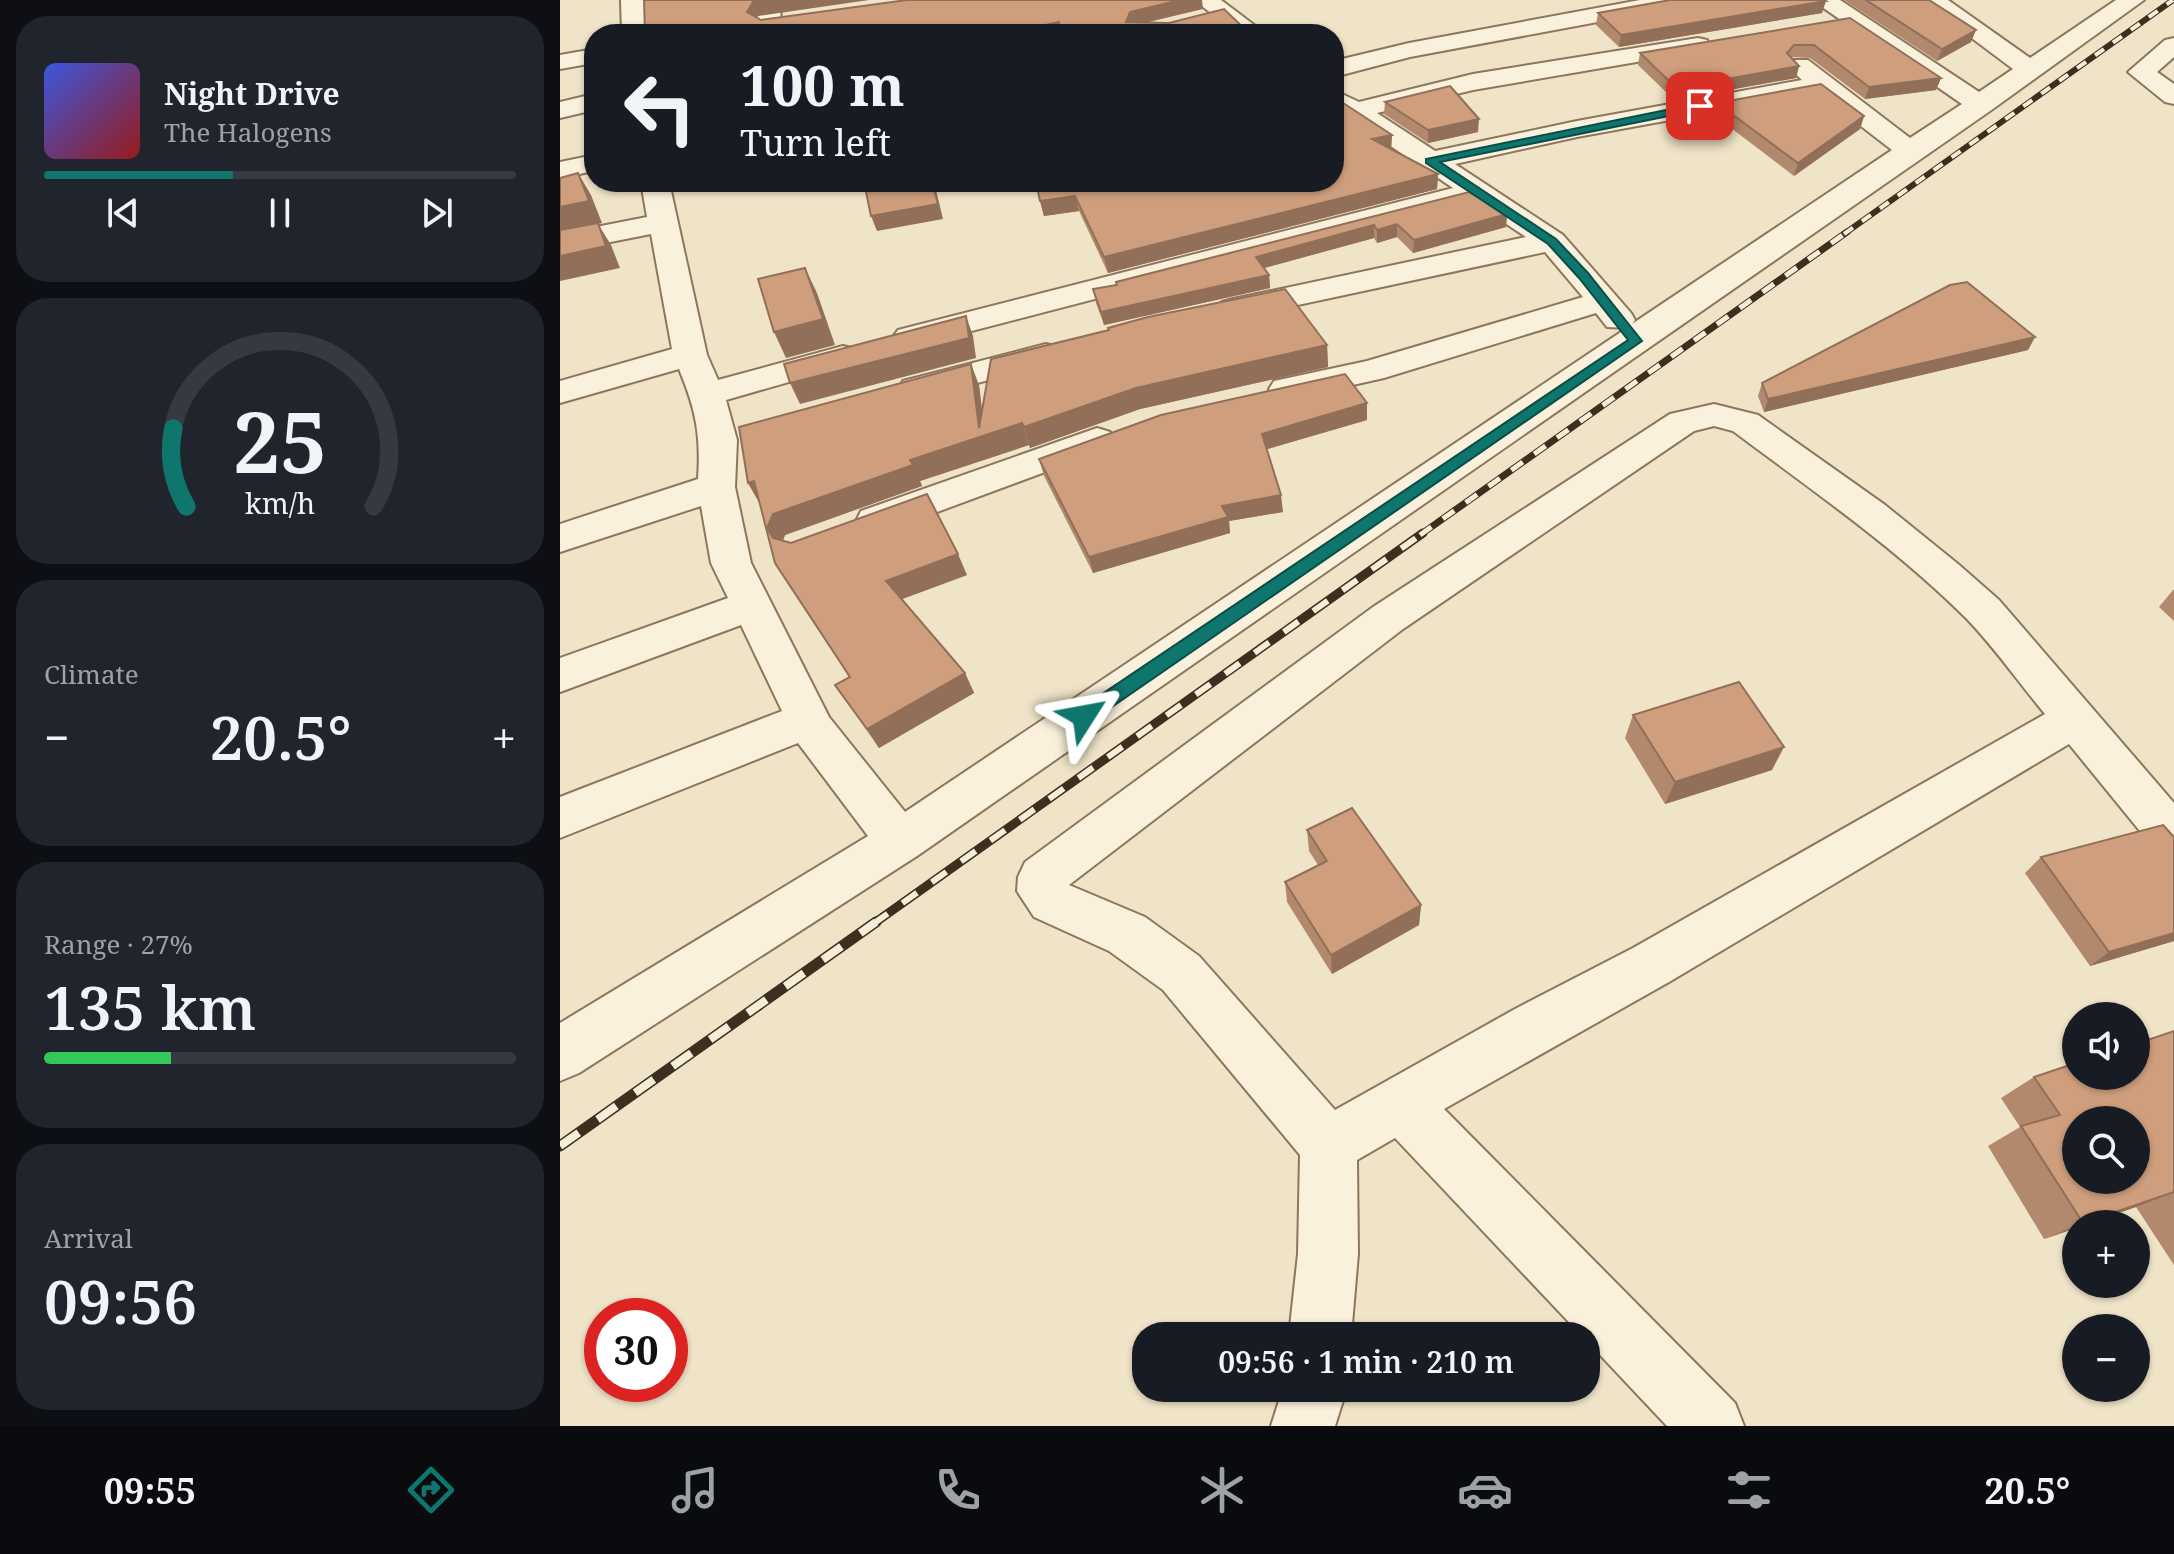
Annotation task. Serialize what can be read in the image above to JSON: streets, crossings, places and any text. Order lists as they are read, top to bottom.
{
  "page": {
    "turn": ["100 m", "Turn left"],
    "song": ["Night Drive", "The Halogens"],
    "tile": [
      "Climate",
      ["Range · 27%", "135 km"],
      ["Arrival", "09:56"]
    ],
    "heat": ["−", "20.5°", "+"],
    "map_buttons": ["+", "−"],
    "limit": "30",
    "trip": "09:56 · 1 min · 210 m",
    "tabs": ["09:55", "20.5°"],
    "gauge": ["25", "km/h"]
  }
}
